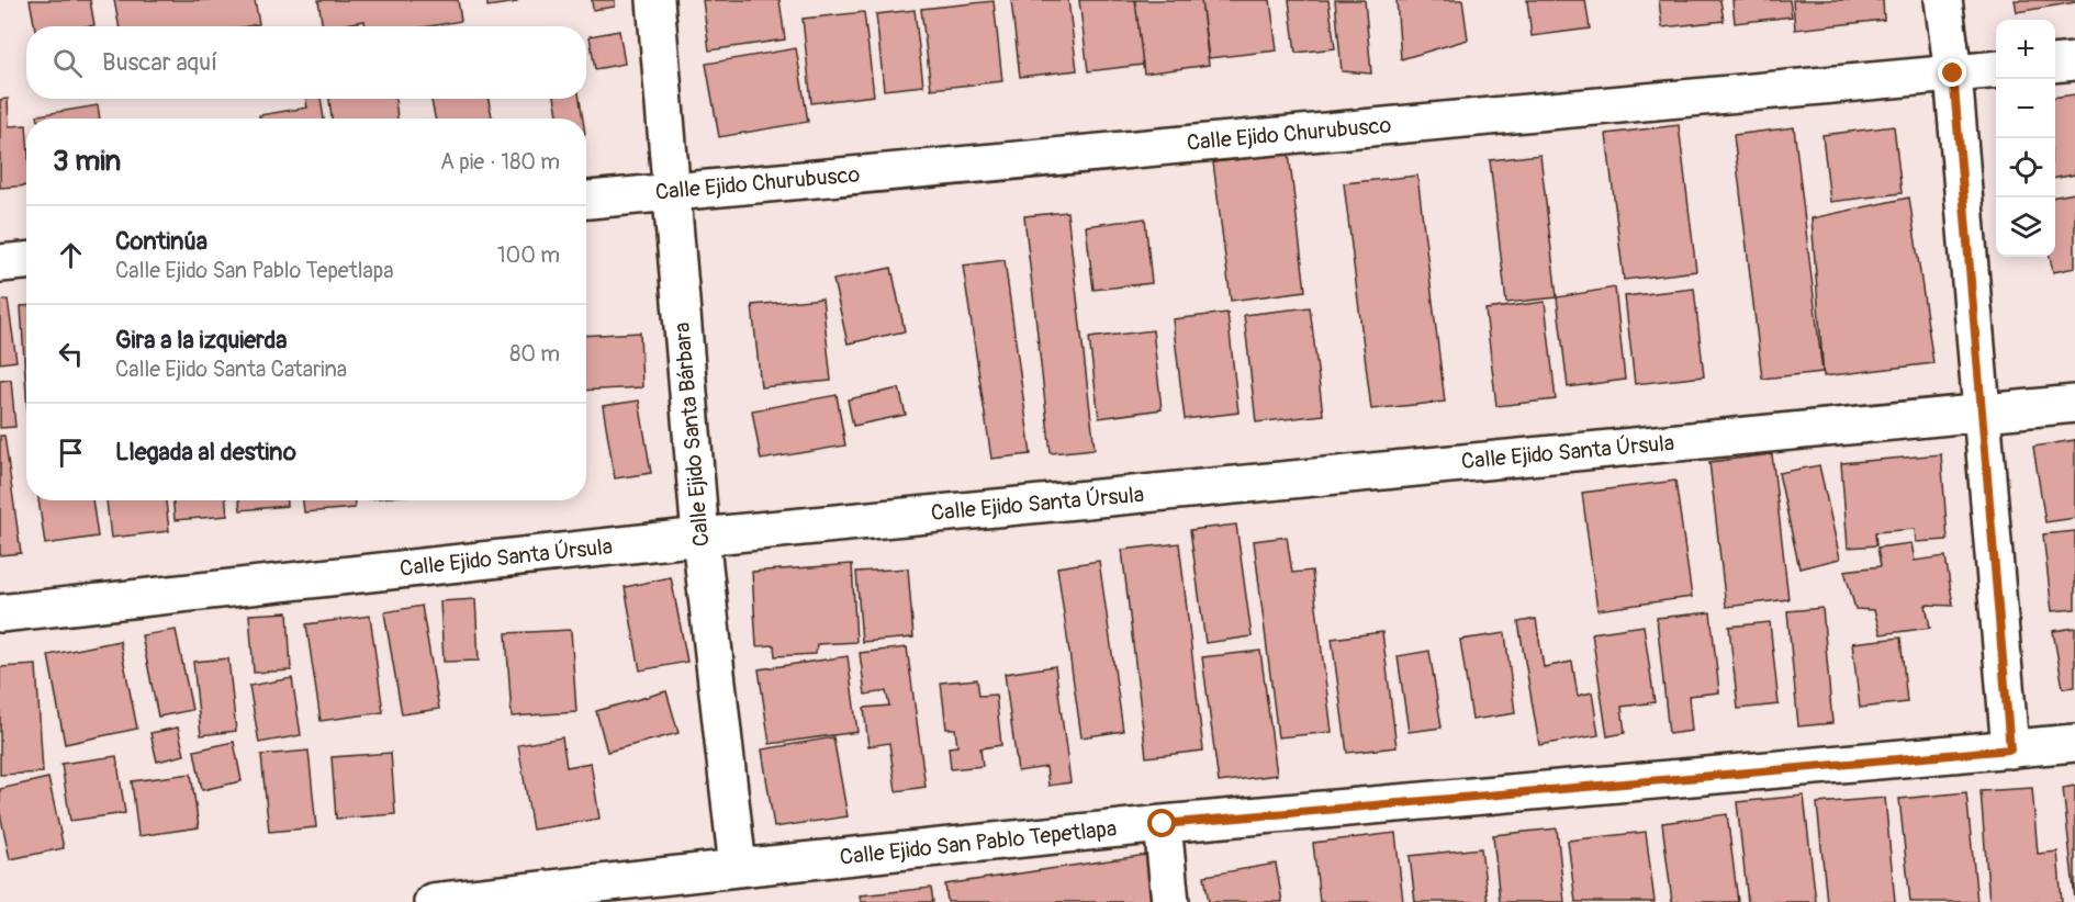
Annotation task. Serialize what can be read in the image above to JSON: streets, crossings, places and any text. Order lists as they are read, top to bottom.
{
  "streets": {
    "street": [
      "Calle Ejido Churubusco",
      "Calle Ejido Santa Bárbara",
      "Calle Ejido Santa Úrsula",
      "Calle Ejido San Pablo Tepetlapa"
    ]
  },
  "crossings": [
    ["Calle Ejido Churubusco", "Calle Ejido Santa Bárbara"],
    ["Calle Ejido Santa Bárbara", "Calle Ejido Santa Úrsula"],
    ["Calle Ejido Santa Bárbara", "Calle Ejido San Pablo Tepetlapa"]
  ],
  "page": {
    "map_buttons": ["+", "−"],
    "search": "Buscar aquí",
    "heading": ["3 min", "A pie · 180 m"],
    "list": [
      ["Continúa", "Calle Ejido San Pablo Tepetlapa", "100 m"],
      ["Gira a la izquierda", "Calle Ejido Santa Catarina", "80 m"],
      "Llegada al destino"
    ]
  }
}
